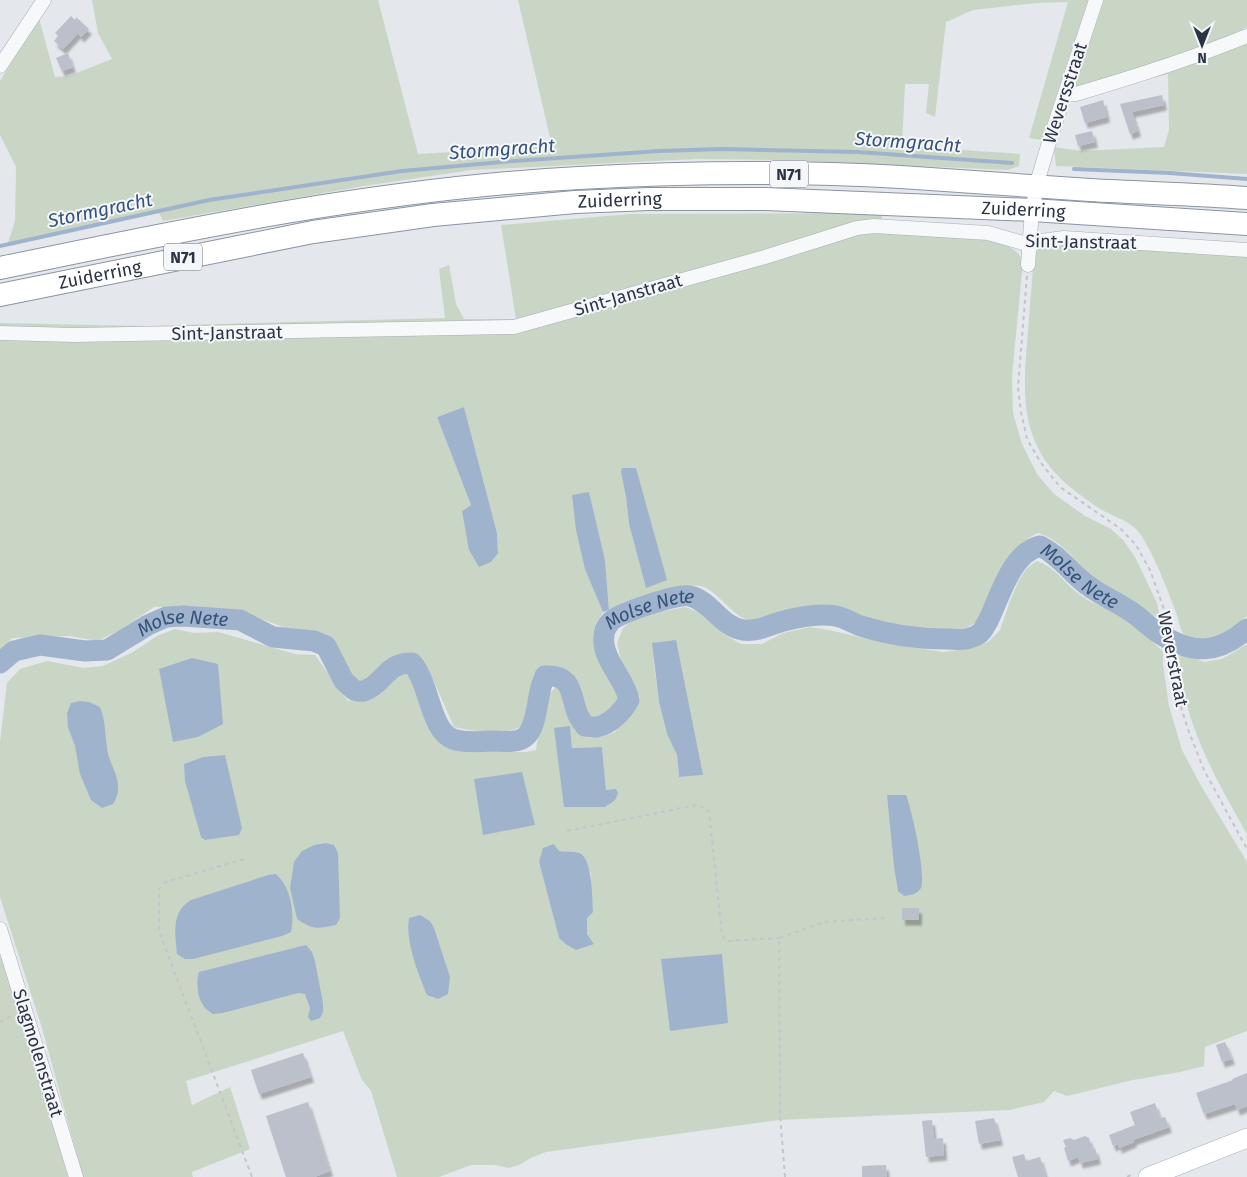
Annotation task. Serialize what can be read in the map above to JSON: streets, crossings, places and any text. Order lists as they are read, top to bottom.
{
  "streets": {
    "highway": ["N71", "Zuiderring"],
    "street": ["Weversstraat", "Sint-Janstraat", "Slagmolenstraat"],
    "path": ["Weverstraat"]
  },
  "crossings": [
    ["Weversstraat", "Zuiderring"]
  ],
  "water": ["Stormgracht", "Molse Nete"],
  "north": "bottom"
}
